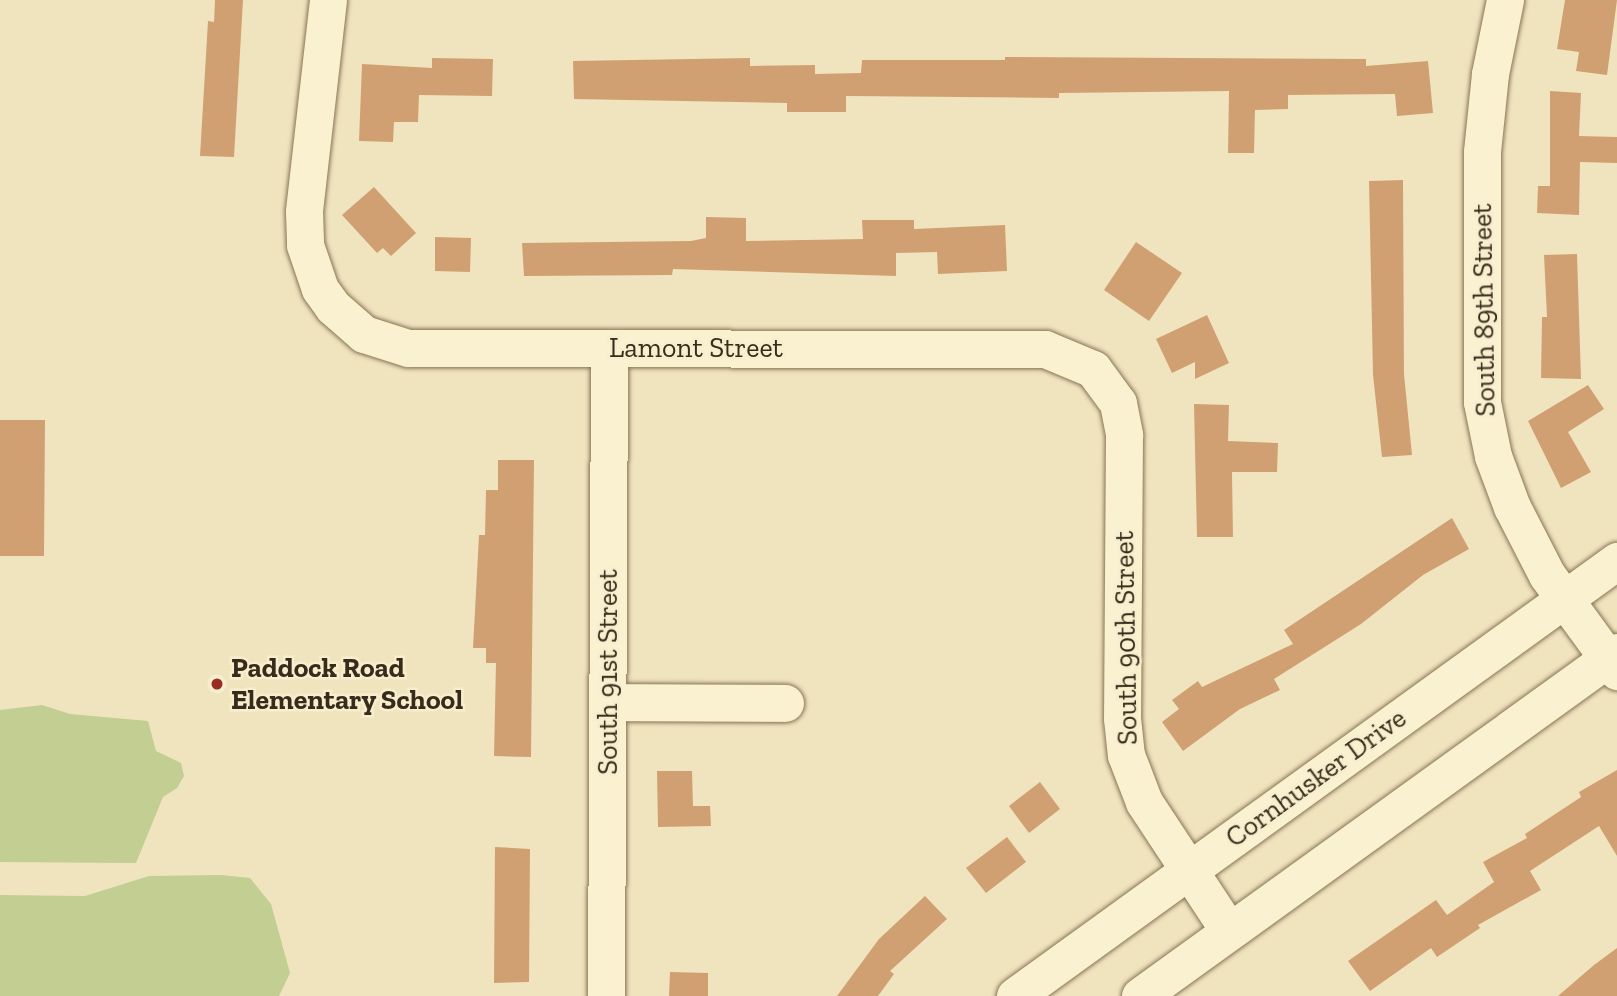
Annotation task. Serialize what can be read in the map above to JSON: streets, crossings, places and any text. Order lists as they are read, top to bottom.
{
  "streets": {
    "street": [
      "South 89th Street",
      "Lamont Street",
      "South 90th Street",
      "South 91st Street",
      "Cornhusker Drive"
    ]
  },
  "crossings": [
    ["South 89th Street", "Cornhusker Drive"],
    ["Lamont Street", "South 90th Street"],
    ["Lamont Street", "South 91st Street"],
    ["South 90th Street", "Cornhusker Drive"]
  ],
  "places": ["Paddock Road Elementary School"]
}
